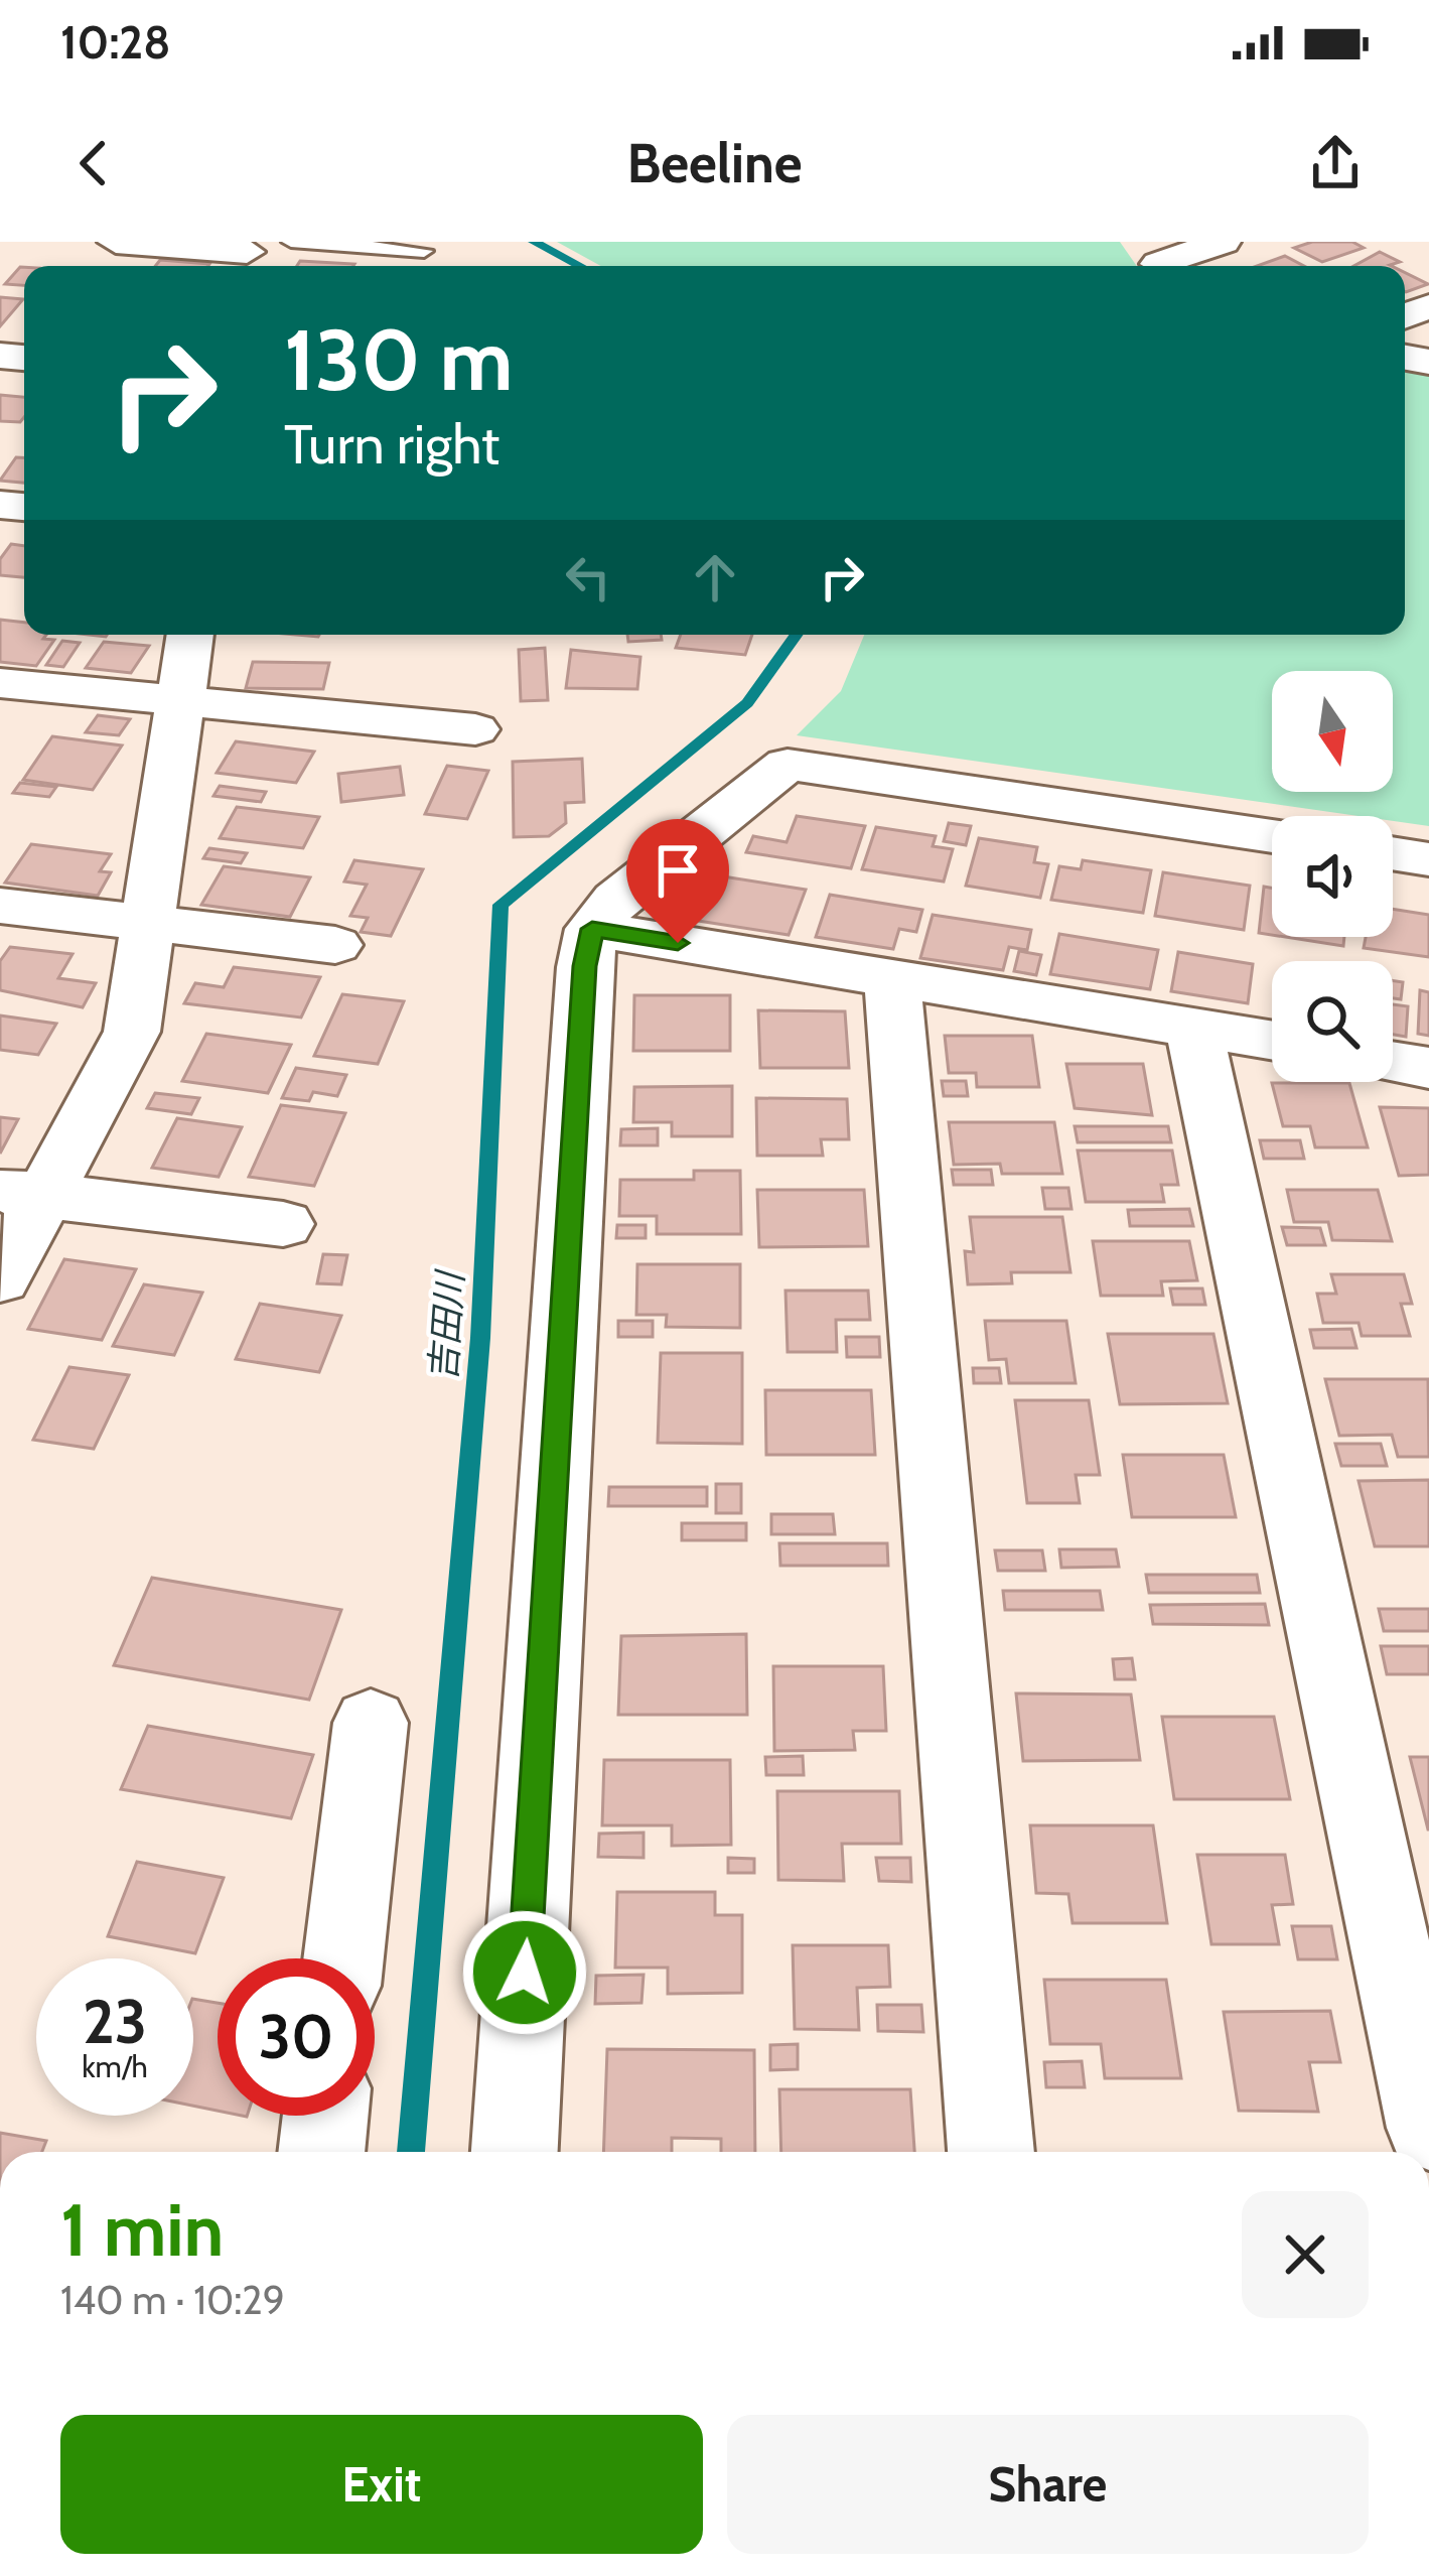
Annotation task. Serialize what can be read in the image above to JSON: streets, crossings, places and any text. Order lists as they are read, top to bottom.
{
  "water": ["吉田川"],
  "north": "bottom",
  "page": {
    "status": "10:28",
    "header": "Beeline",
    "turn": ["130 m", "Turn right"],
    "speed": "23 km/h",
    "limit": "30",
    "heading": ["1 min", "140 m · 10:29"],
    "buttons": ["Exit", "Share"]
  }
}
